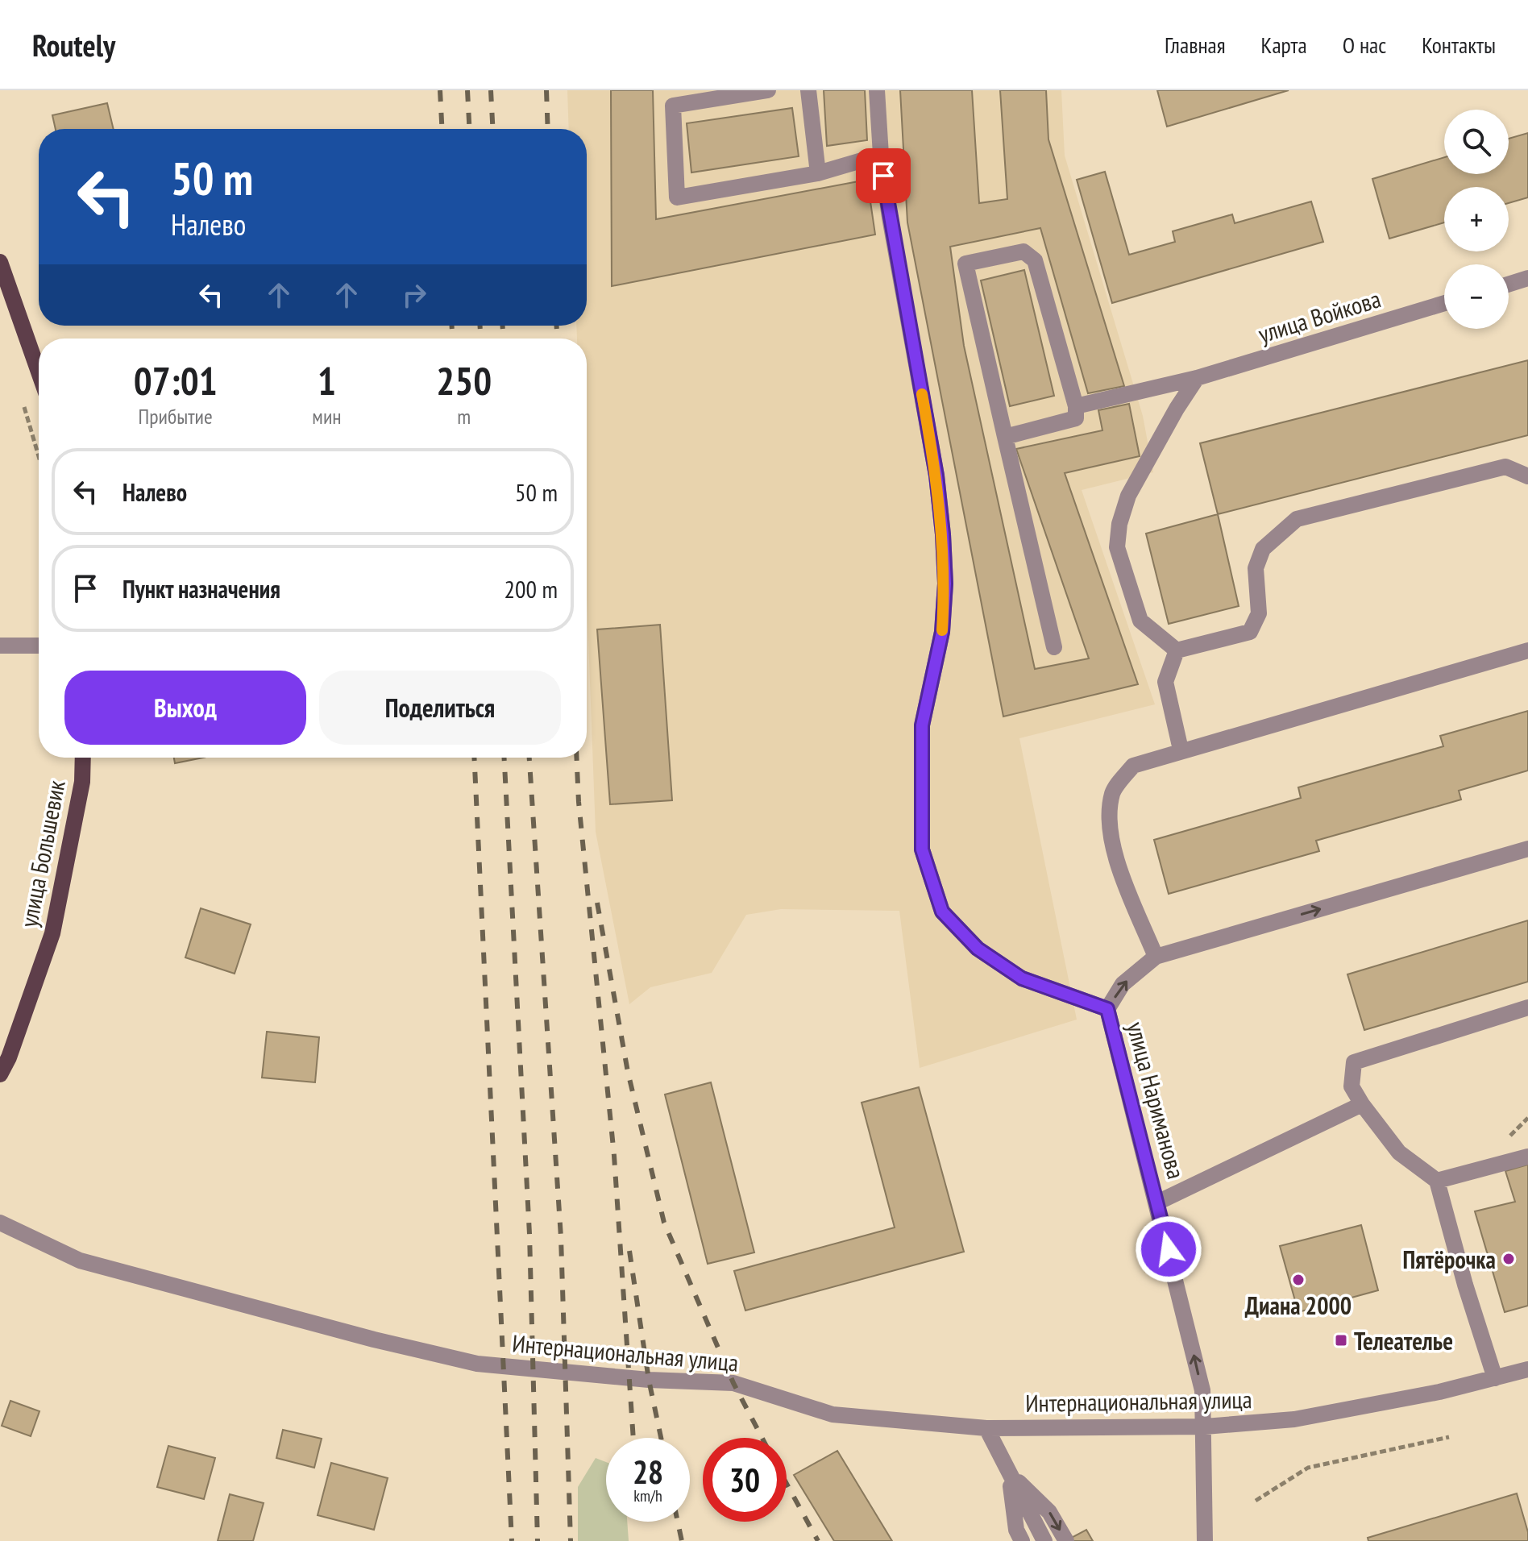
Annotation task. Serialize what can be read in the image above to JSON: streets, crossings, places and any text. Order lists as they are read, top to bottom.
{
  "streets": {
    "main road": ["улица Большевик"],
    "street": ["улица Войкова", "улица Нариманова", "Интернациональная улица"]
  },
  "crossings": [
    ["улица Нариманова", "Интернациональная улица"]
  ],
  "places": {
    "other": ["Пятёрочка", "Диана 2000"],
    "transit": ["Телеателье"]
  },
  "page": {
    "header": "Routely",
    "nav": [
      "Главная",
      "Карта",
      "О нас",
      "Контакты"
    ],
    "map_buttons": ["+", "−"],
    "turn": ["50 m", "Налево"],
    "eta": [
      "07:01",
      "Прибытие",
      "1",
      "мин",
      "250",
      "m"
    ],
    "list": [
      {
        "name": "Налево",
        "value": "50 m"
      },
      {
        "name": "Пункт назначения",
        "value": "200 m"
      }
    ],
    "buttons": ["Выход", "Поделиться"],
    "speed": "28 km/h",
    "limit": "30"
  }
}
